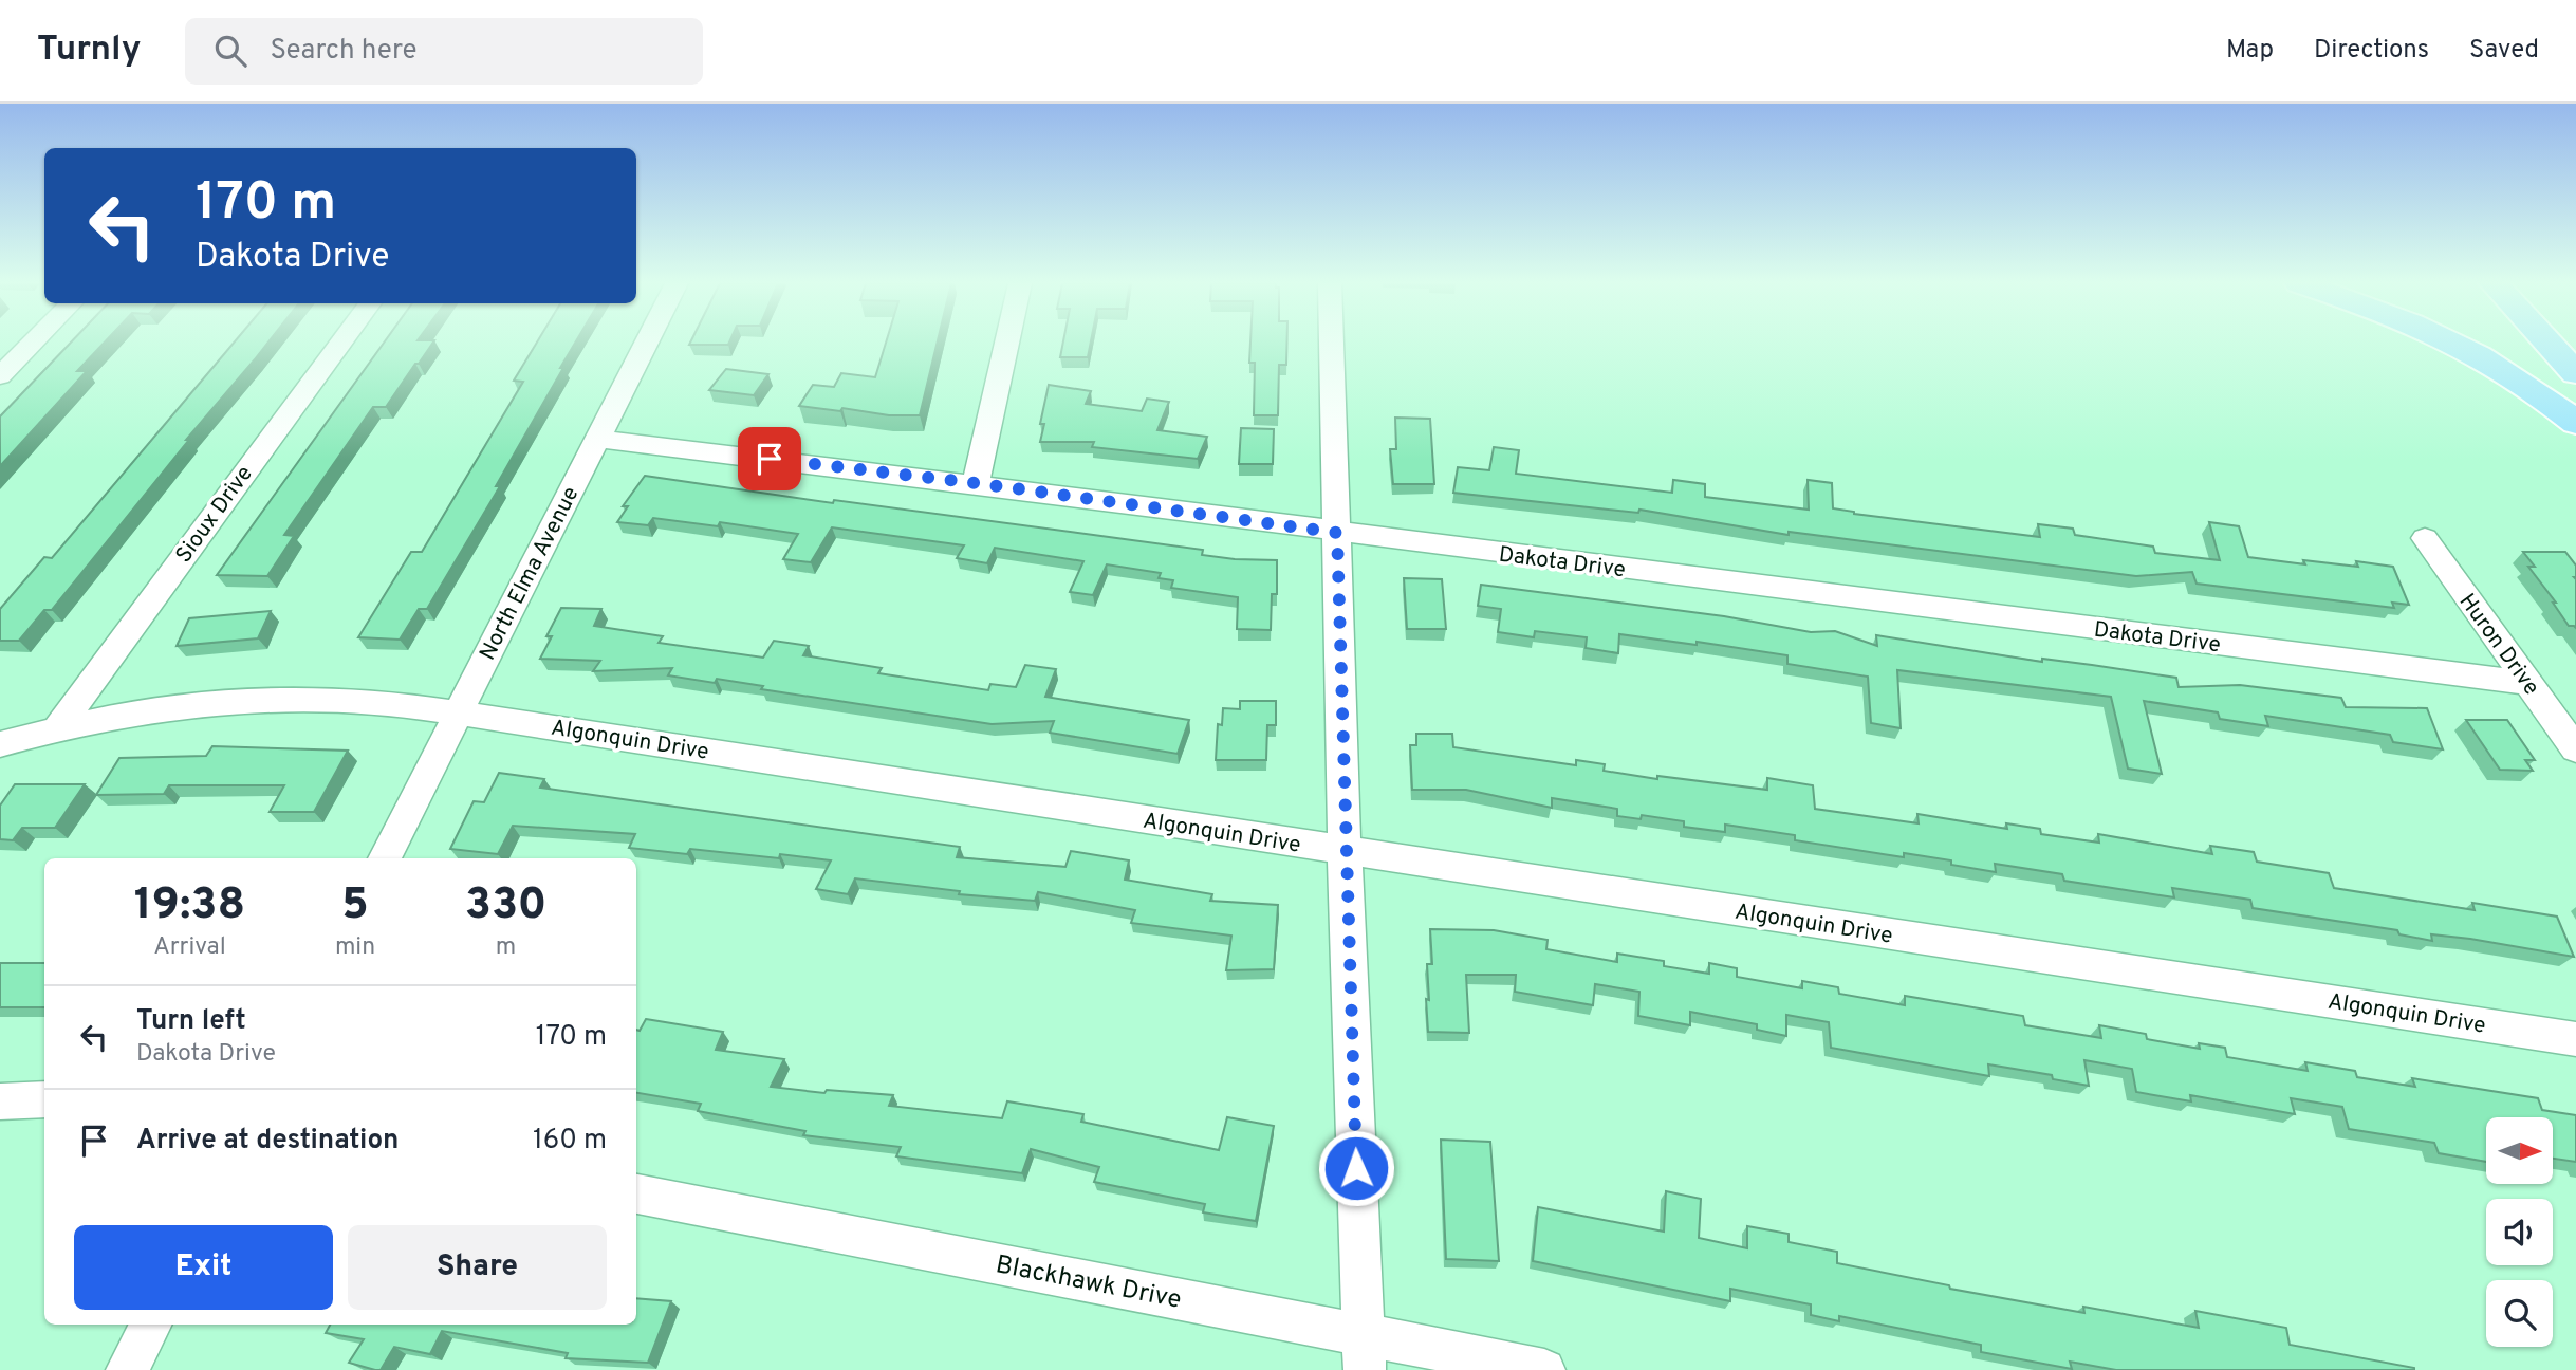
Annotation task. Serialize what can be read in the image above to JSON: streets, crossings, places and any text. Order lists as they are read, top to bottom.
{
  "streets": {
    "street": [
      "Sioux Drive",
      "Dakota Drive",
      "North Elma Avenue",
      "Huron Drive",
      "Algonquin Drive",
      "Blackhawk Drive"
    ]
  },
  "crossings": [
    ["Sioux Drive", "Algonquin Drive"],
    ["Dakota Drive", "North Elma Avenue"],
    ["Dakota Drive", "Huron Drive"],
    ["North Elma Avenue", "Algonquin Drive"]
  ],
  "north": "right",
  "page": {
    "header": "Turnly",
    "search": "Search here",
    "nav": ["Map", "Directions", "Saved"],
    "turn": ["170 m", "Dakota Drive"],
    "eta": [
      "19:38",
      "Arrival",
      "5",
      "min",
      "330",
      "m"
    ],
    "list": [
      {
        "name": "Turn left",
        "note": "Dakota Drive",
        "value": "170 m"
      },
      {
        "name": "Arrive at destination",
        "value": "160 m"
      }
    ],
    "buttons": ["Exit", "Share"]
  }
}
